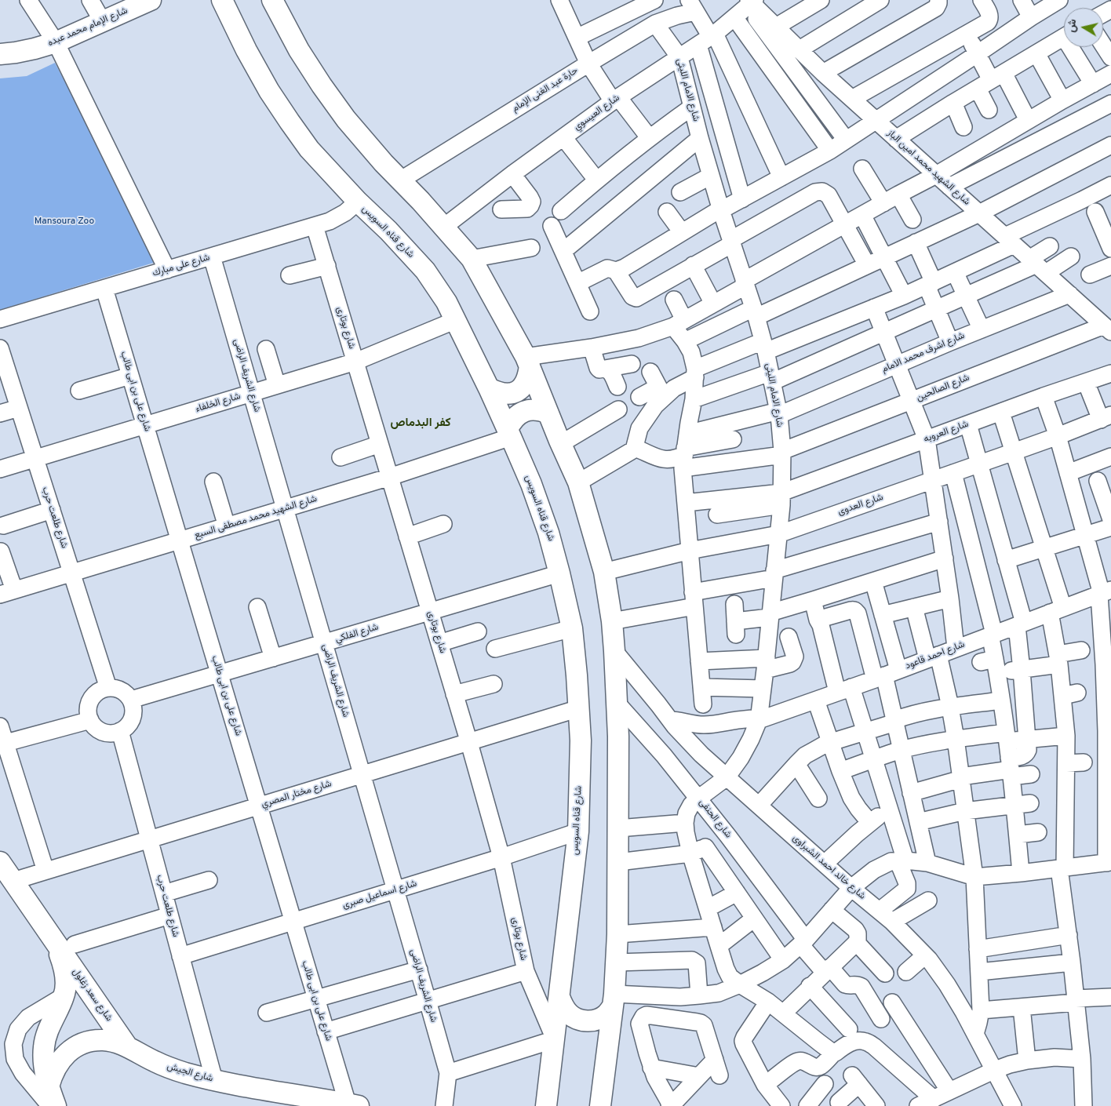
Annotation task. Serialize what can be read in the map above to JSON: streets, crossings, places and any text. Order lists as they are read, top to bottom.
{
  "streets": {
    "main road": [
      "شارع الإمام محمد عبده",
      "شارع قناه السويس",
      "شارع سعد زغلول",
      "شارع الجيش"
    ],
    "street": [
      "حارة عبد الغنى الإمام",
      "شارع الامام الليثى",
      "شارع العيسوي",
      "شارع الشهيد محمد امين الباز",
      "شارع على مبارك",
      "شارع بوتارى",
      "شارع اشرف محمد الامام",
      "شارع الشريف الراضى",
      "شارع الصالحين",
      "شارع على بن ابى طالب",
      "شارع الخلفاء",
      "شارع العروبه",
      "شارع العدوى",
      "شارع طلعت حرب",
      "شارع الشهيد محمد مصطفى السبع",
      "شارع الفلكي",
      "شارع احمد قاعود",
      "شارع مختار المصري",
      "شارع الحنفى",
      "شارع خالد احمد الشبراوى",
      "شارع اسماعيل صبرى"
    ]
  },
  "crossings": [
    ["حارة عبد الغنى الإمام", "شارع الامام الليثى"],
    ["شارع الامام الليثى", "شارع العيسوي"],
    ["شارع الامام الليثى", "شارع اشرف محمد الامام"],
    ["شارع الامام الليثى", "شارع الصالحين"],
    ["شارع الامام الليثى", "شارع العروبه"],
    ["شارع الامام الليثى", "شارع العدوى"],
    ["شارع الامام الليثى", "شارع احمد قاعود"],
    ["شارع الامام الليثى", "شارع الحنفى"],
    ["شارع الامام الليثى", "شارع خالد احمد الشبراوى"],
    ["شارع العيسوي", "شارع الشهيد محمد امين الباز"],
    ["شارع الشهيد محمد امين الباز", "شارع اشرف محمد الامام"],
    ["شارع الشهيد محمد امين الباز", "شارع الصالحين"],
    ["شارع قناه السويس", "شارع على مبارك"],
    ["شارع قناه السويس", "شارع بوتارى"],
    ["شارع قناه السويس", "شارع الخلفاء"],
    ["شارع قناه السويس", "شارع الشهيد محمد مصطفى السبع"],
    ["شارع قناه السويس", "شارع الفلكي"],
    ["شارع قناه السويس", "شارع مختار المصري"],
    ["شارع قناه السويس", "شارع اسماعيل صبرى"],
    ["شارع على مبارك", "شارع بوتارى"],
    ["شارع على مبارك", "شارع الشريف الراضى"],
    ["شارع على مبارك", "شارع على بن ابى طالب"],
    ["شارع بوتارى", "شارع الخلفاء"],
    ["شارع بوتارى", "شارع الشهيد محمد مصطفى السبع"],
    ["شارع بوتارى", "شارع الفلكي"],
    ["شارع بوتارى", "شارع مختار المصري"],
    ["شارع بوتارى", "شارع اسماعيل صبرى"],
    ["شارع اشرف محمد الامام", "شارع الصالحين"],
    ["شارع الشريف الراضى", "شارع الخلفاء"],
    ["شارع الشريف الراضى", "شارع الشهيد محمد مصطفى السبع"],
    ["شارع الشريف الراضى", "شارع الفلكي"],
    ["شارع الشريف الراضى", "شارع مختار المصري"],
    ["شارع الشريف الراضى", "شارع اسماعيل صبرى"],
    ["شارع على بن ابى طالب", "شارع الخلفاء"],
    ["شارع على بن ابى طالب", "شارع الشهيد محمد مصطفى السبع"],
    ["شارع على بن ابى طالب", "شارع الفلكي"],
    ["شارع على بن ابى طالب", "شارع مختار المصري"],
    ["شارع على بن ابى طالب", "شارع اسماعيل صبرى"],
    ["شارع على بن ابى طالب", "شارع الجيش"],
    ["شارع الخلفاء", "شارع طلعت حرب"],
    ["شارع طلعت حرب", "شارع الشهيد محمد مصطفى السبع"],
    ["شارع طلعت حرب", "شارع الفلكي"],
    ["شارع طلعت حرب", "شارع مختار المصري"],
    ["شارع طلعت حرب", "شارع اسماعيل صبرى"],
    ["شارع طلعت حرب", "شارع الجيش"],
    ["شارع احمد قاعود", "شارع خالد احمد الشبراوى"],
    ["شارع مختار المصري", "شارع سعد زغلول"],
    ["شارع سعد زغلول", "شارع الجيش"]
  ],
  "districts": ["كفر البدماص"],
  "parks": ["Mansoura Zoo"],
  "north": "left"
}
